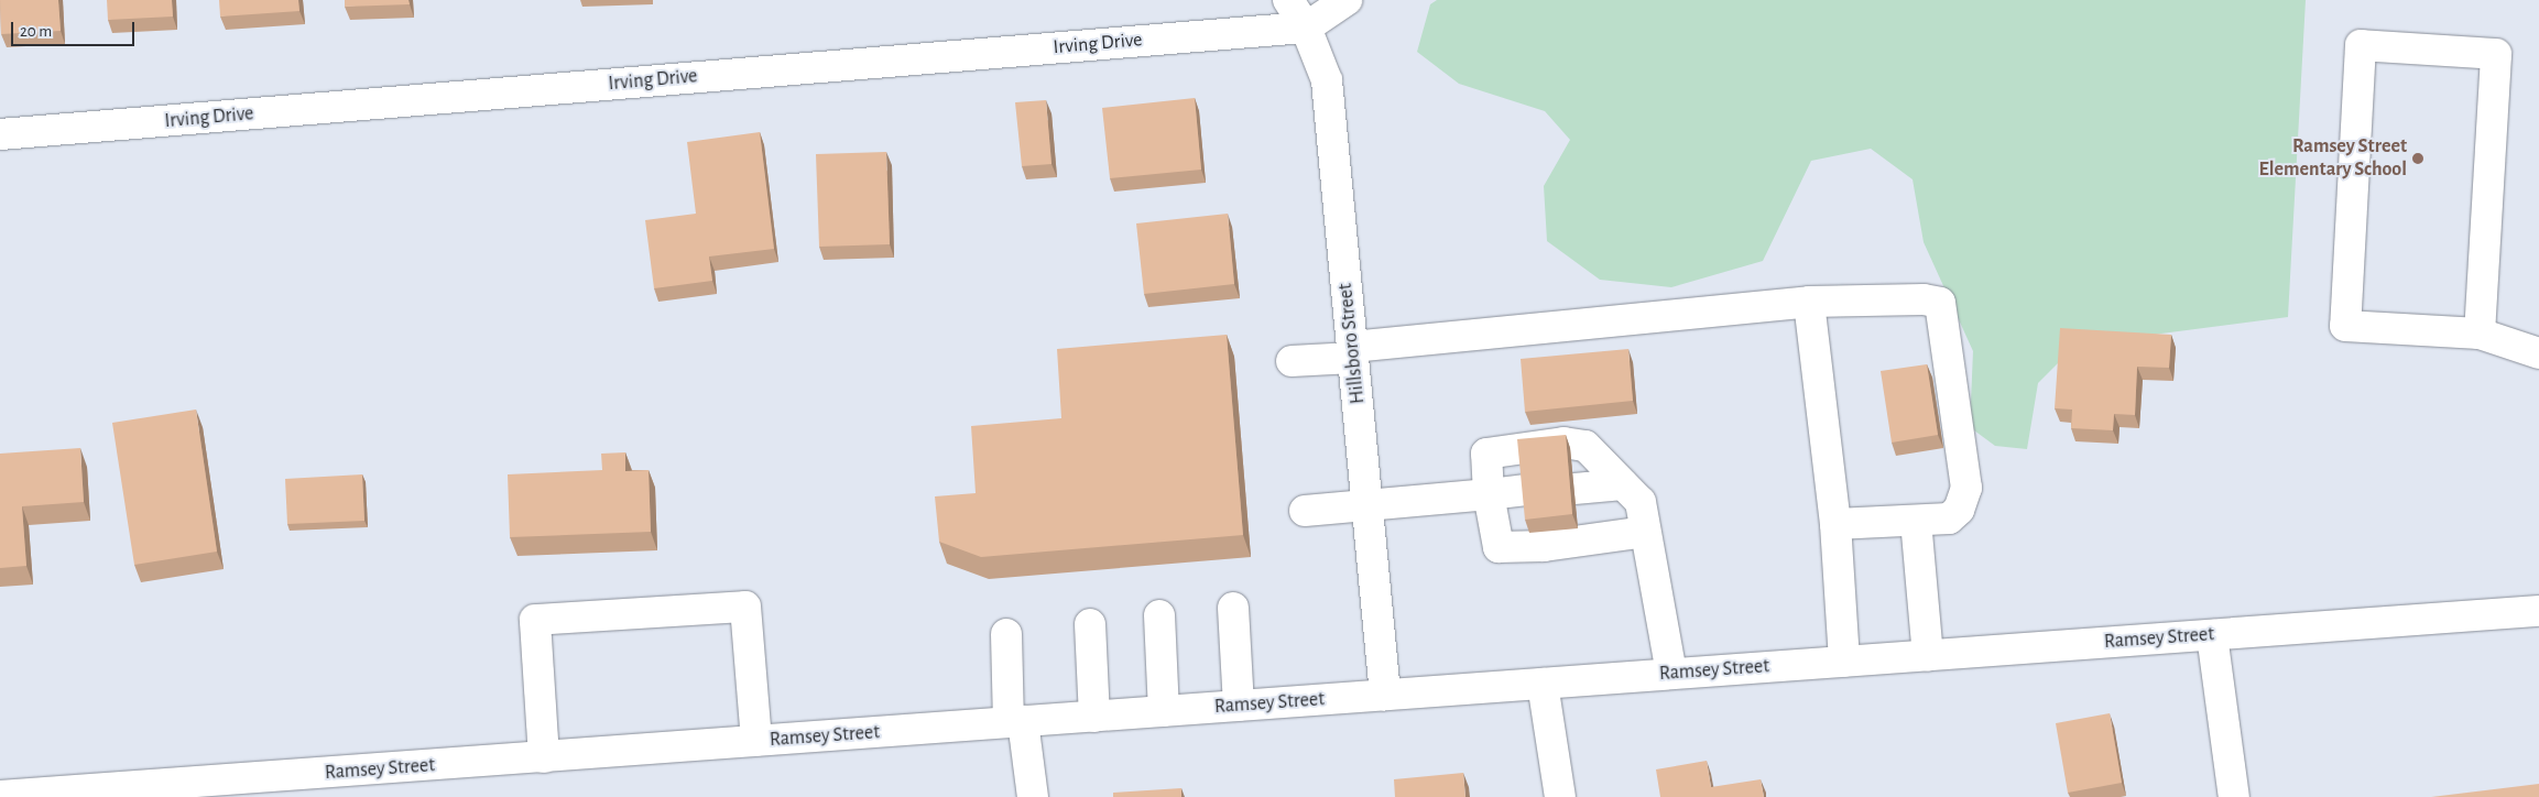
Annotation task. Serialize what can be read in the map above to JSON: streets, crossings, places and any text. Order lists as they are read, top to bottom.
{
  "streets": {
    "main road": ["Irving Drive", "Hillsboro Street", "Ramsey Street"]
  },
  "crossings": [
    ["Irving Drive", "Hillsboro Street"],
    ["Hillsboro Street", "Ramsey Street"]
  ],
  "places": ["Ramsey Street Elementary School"],
  "scale_bar": "20 m"
}
